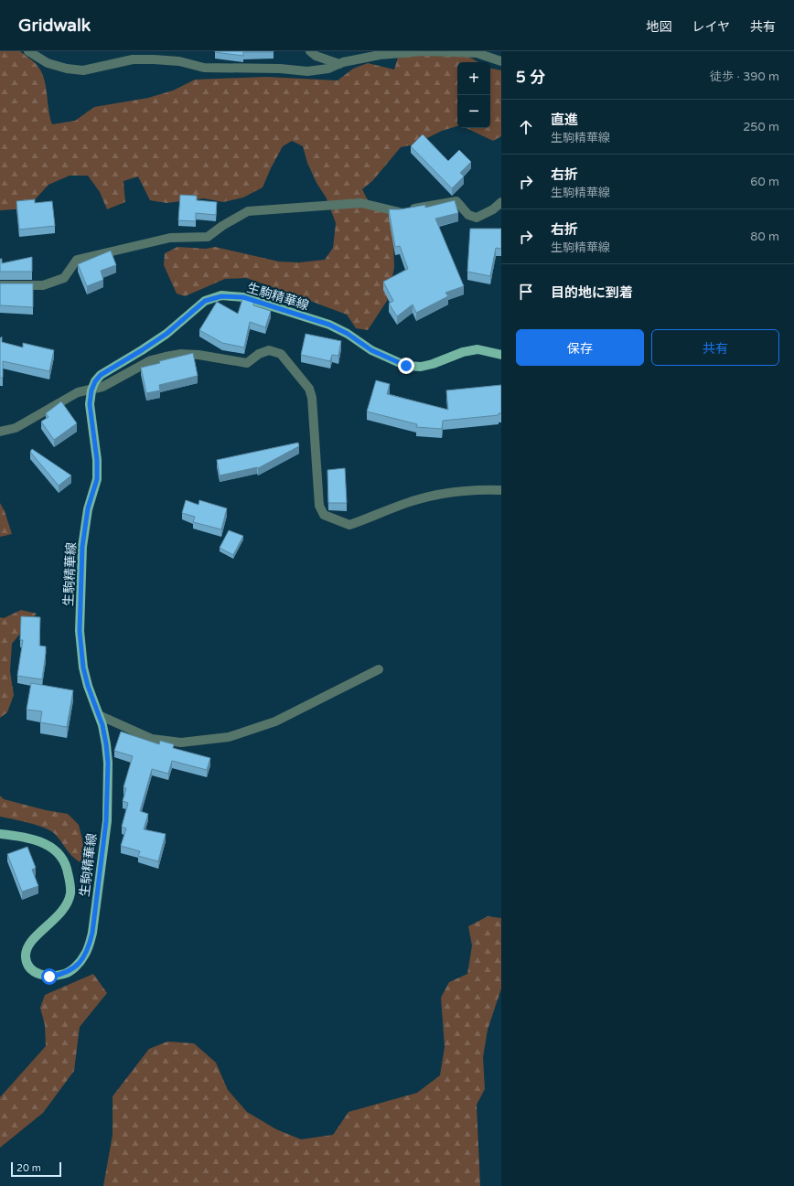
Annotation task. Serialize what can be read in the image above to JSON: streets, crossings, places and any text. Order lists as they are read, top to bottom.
{
  "streets": {
    "main road": ["生駒精華線"]
  },
  "scale_bar": "20 m",
  "page": {
    "header": "Gridwalk",
    "nav": ["地図", "レイヤ", "共有"],
    "heading": ["5 分", "徒歩 · 390 m"],
    "map_buttons": ["+", "−"],
    "list": [
      ["直進", "生駒精華線", "250 m"],
      ["右折", "生駒精華線", "60 m"],
      ["右折", "生駒精華線", "80 m"],
      "目的地に到着"
    ],
    "buttons": ["保存", "共有"],
    "scale": "20 m"
  }
}
